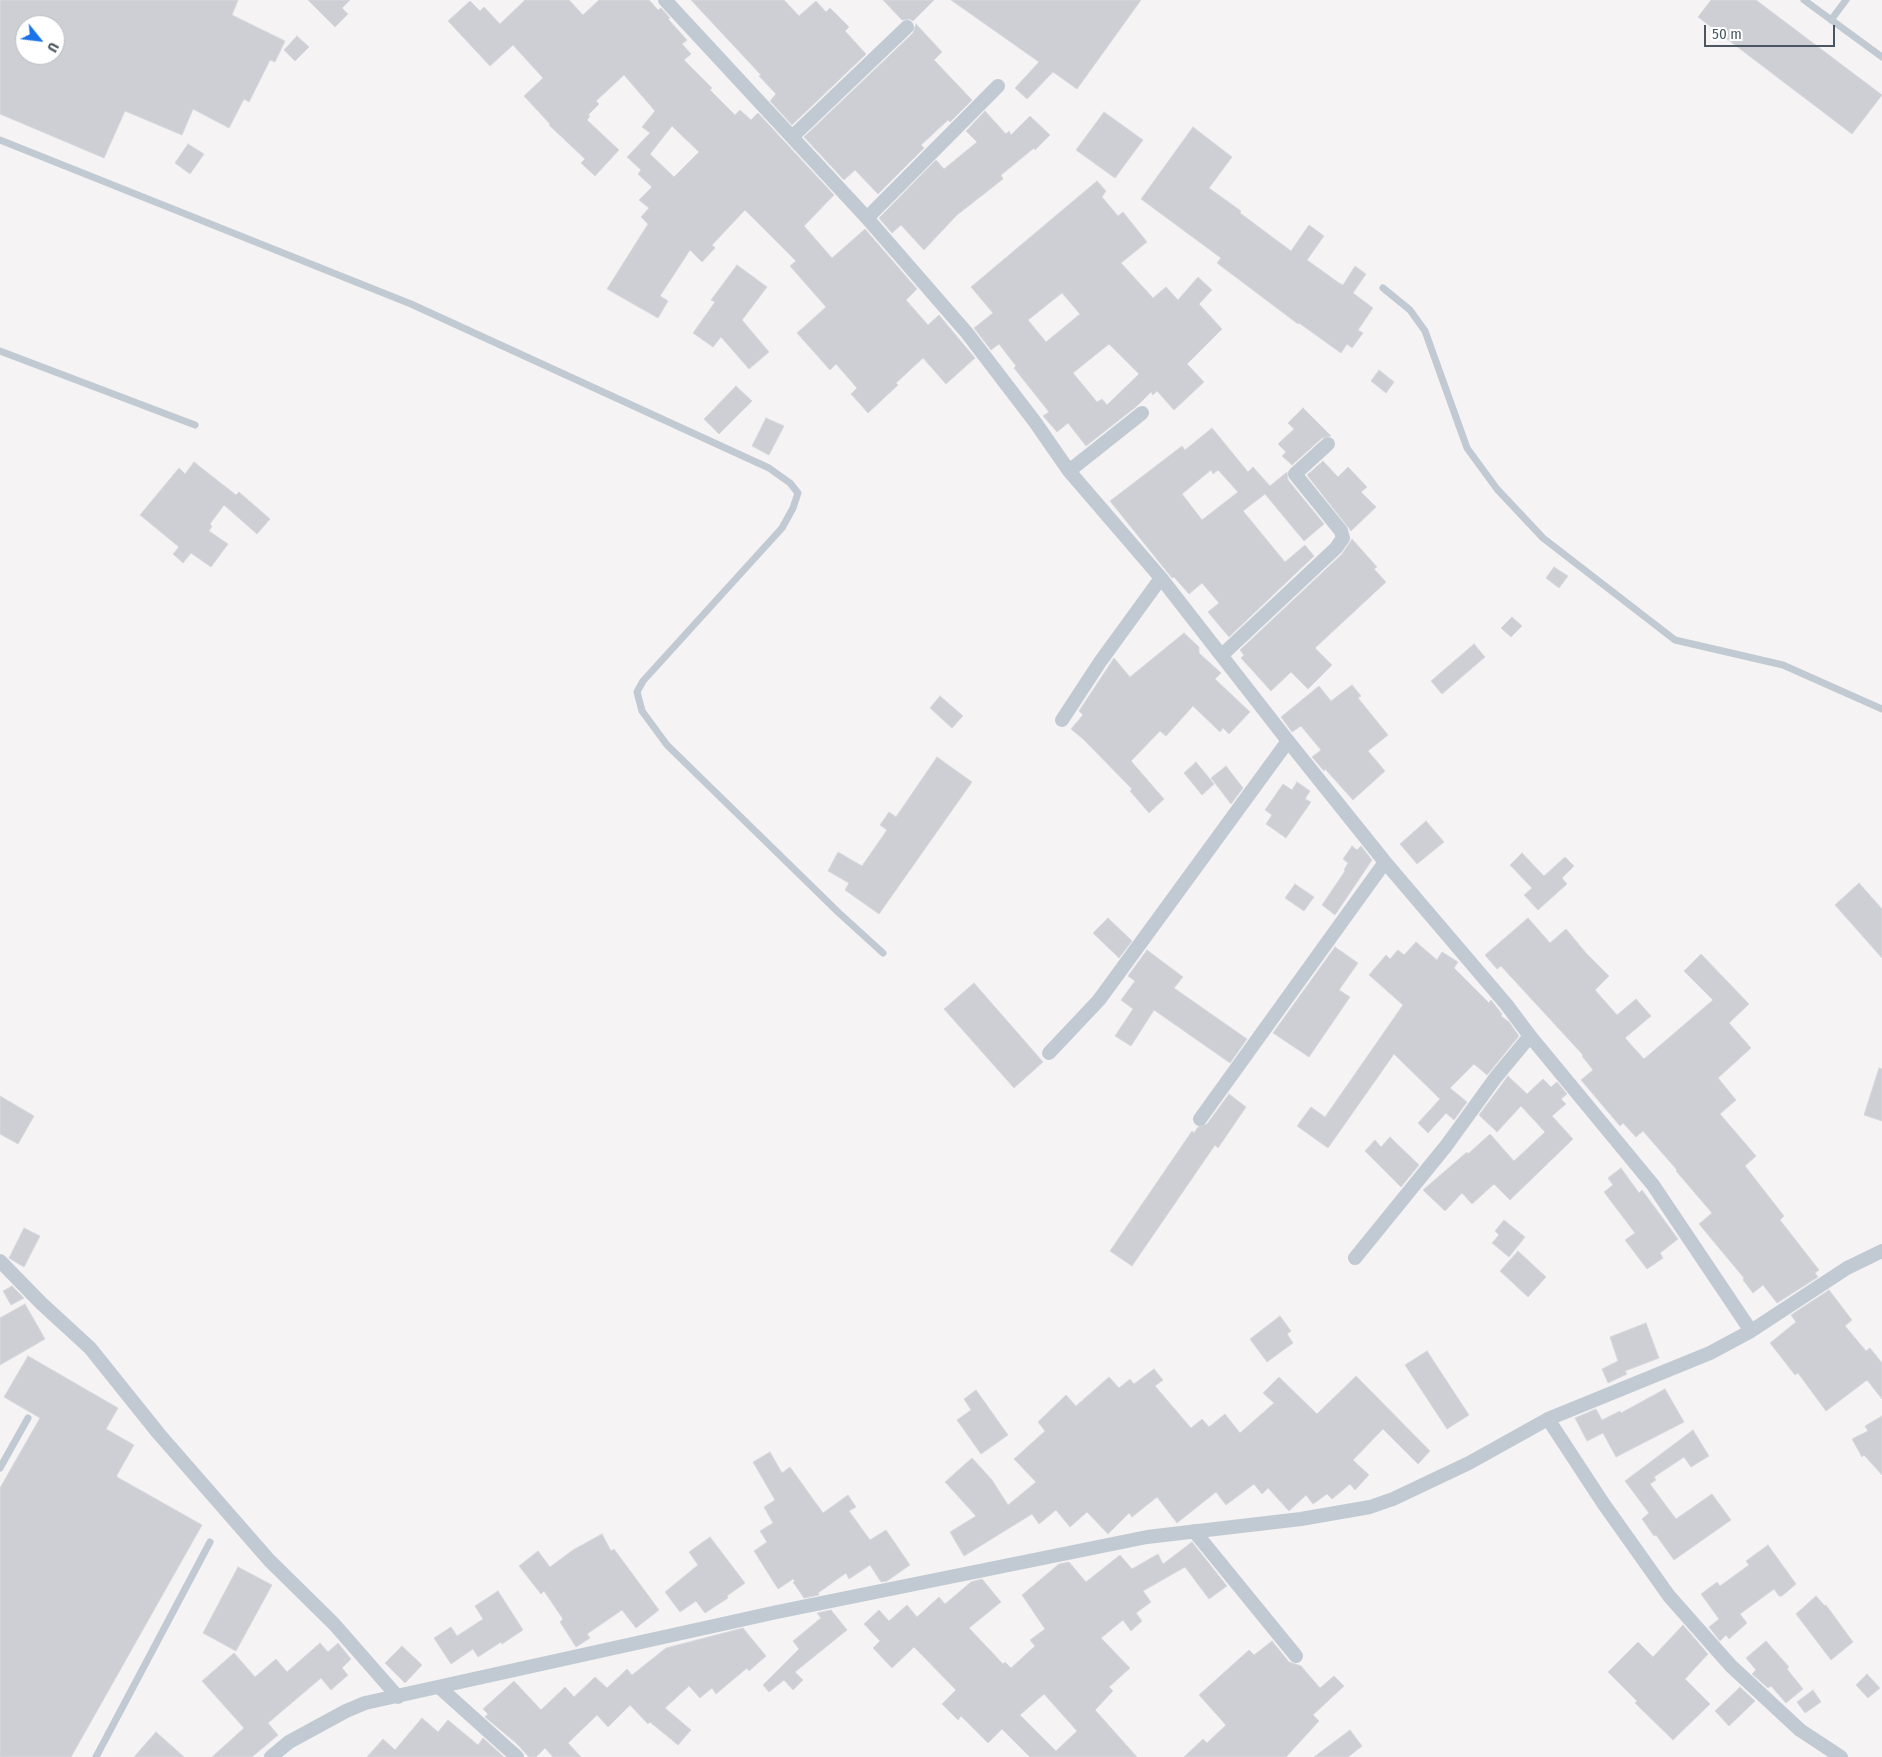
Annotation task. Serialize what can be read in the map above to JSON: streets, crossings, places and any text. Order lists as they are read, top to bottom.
{
  "scale_bar": "50 m",
  "north": "bottom right"
}
